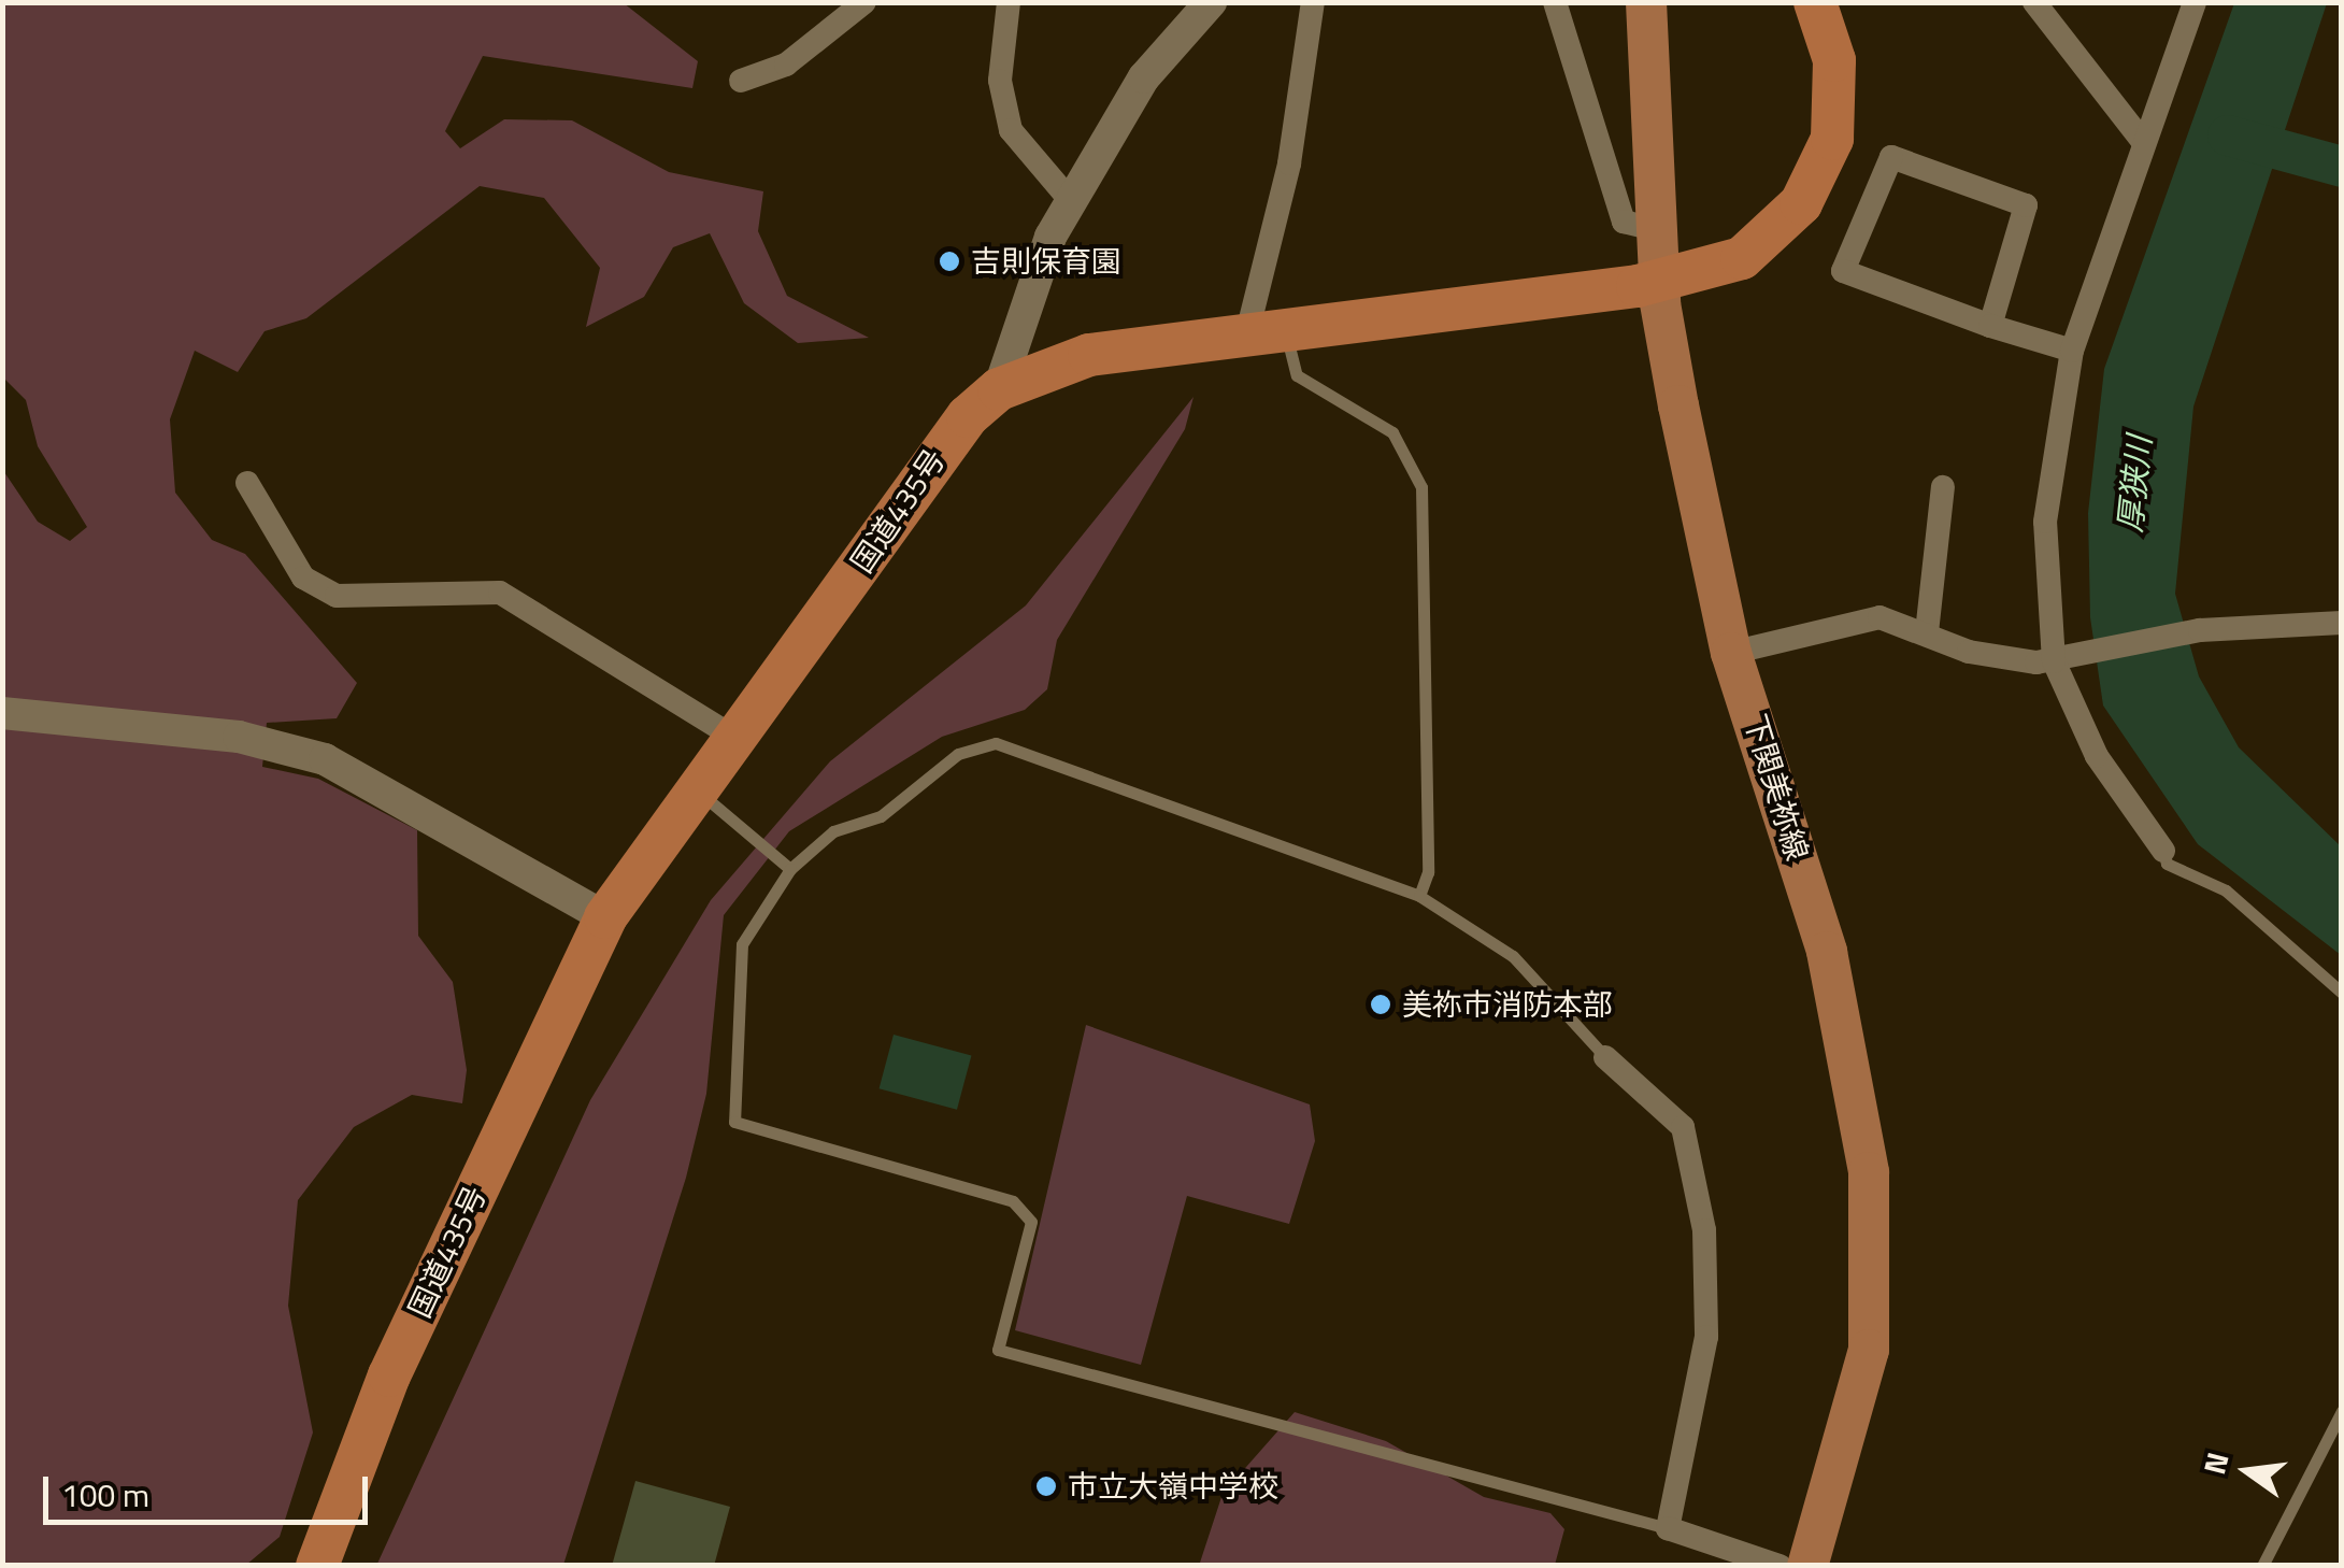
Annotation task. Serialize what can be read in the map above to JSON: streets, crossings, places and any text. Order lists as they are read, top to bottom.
{
  "streets": {
    "highway": ["国道435号"],
    "main road": ["下関美祢線"]
  },
  "water": ["厚狭川"],
  "places": ["吉則保育園", "美祢市消防本部", "市立大嶺中学校"],
  "scale_bar": "100 m",
  "north": "left"
}
